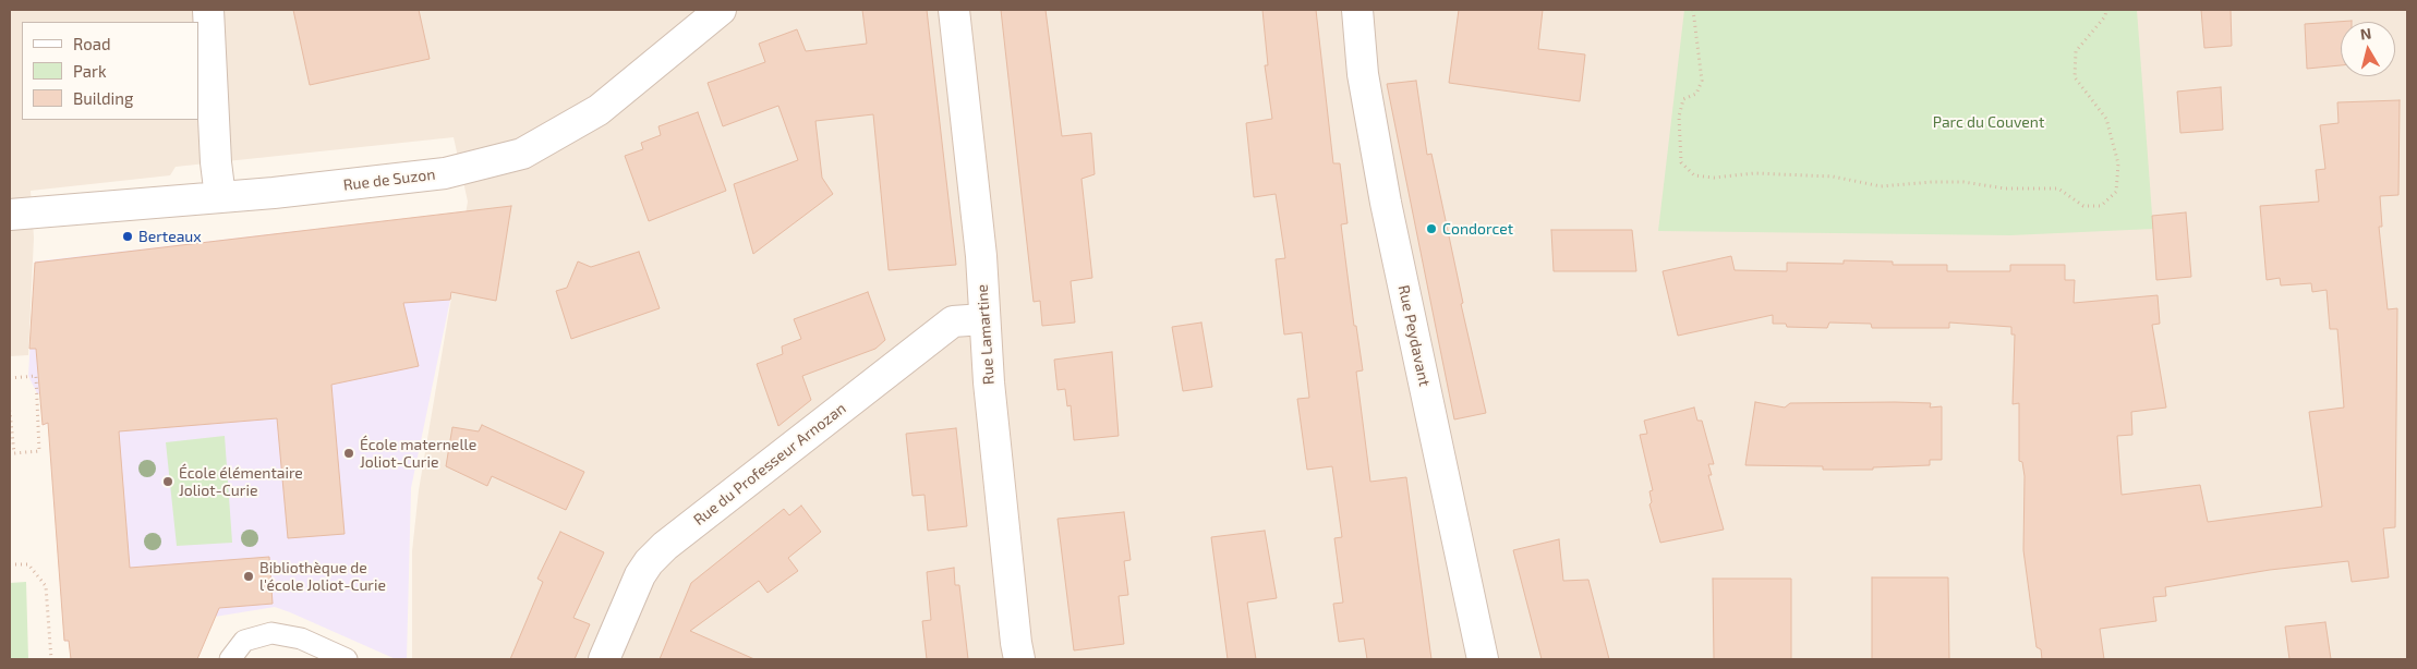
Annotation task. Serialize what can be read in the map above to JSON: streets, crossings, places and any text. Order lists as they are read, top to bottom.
{
  "streets": {
    "street": [
      "Rue de Suzon",
      "Rue Lamartine",
      "Rue Peydavant",
      "Rue du Professeur Arnozan"
    ]
  },
  "crossings": [
    ["Rue Lamartine", "Rue du Professeur Arnozan"]
  ],
  "parks": ["Parc du Couvent"],
  "places": [
    "Condorcet",
    "Berteaux",
    "École maternelle Joliot-Curie",
    "École élémentaire Joliot-Curie",
    "Bibliothèque de l'école Joliot-Curie"
  ],
  "legend": ["Road", "Park", "Building"],
  "north": "top"
}
